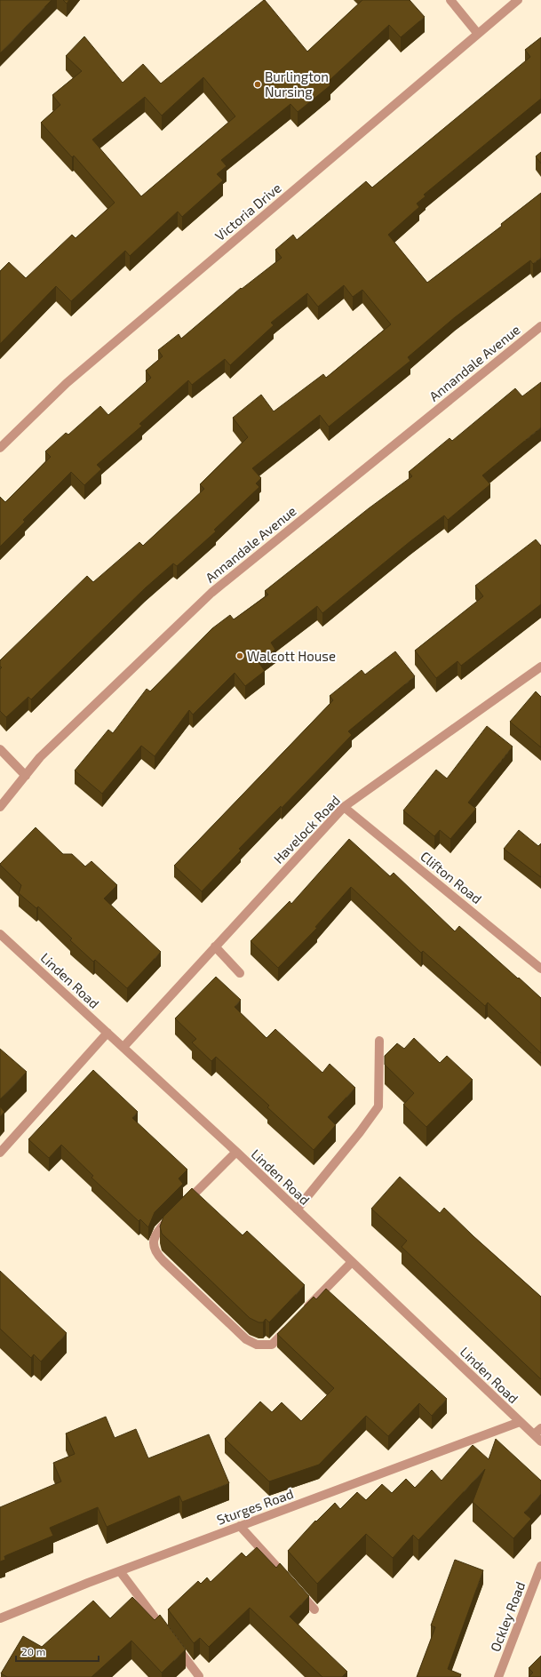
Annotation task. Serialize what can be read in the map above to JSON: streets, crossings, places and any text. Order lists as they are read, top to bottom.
{
  "streets": {
    "street": [
      "Victoria Drive",
      "Annandale Avenue",
      "Havelock Road",
      "Clifton Road",
      "Linden Road",
      "Sturges Road",
      "Ockley Road"
    ]
  },
  "crossings": [
    ["Havelock Road", "Clifton Road"],
    ["Havelock Road", "Linden Road"],
    ["Linden Road", "Sturges Road"]
  ],
  "places": ["Burlington Nursing", "Walcott House"],
  "scale_bar": "20 m"
}
